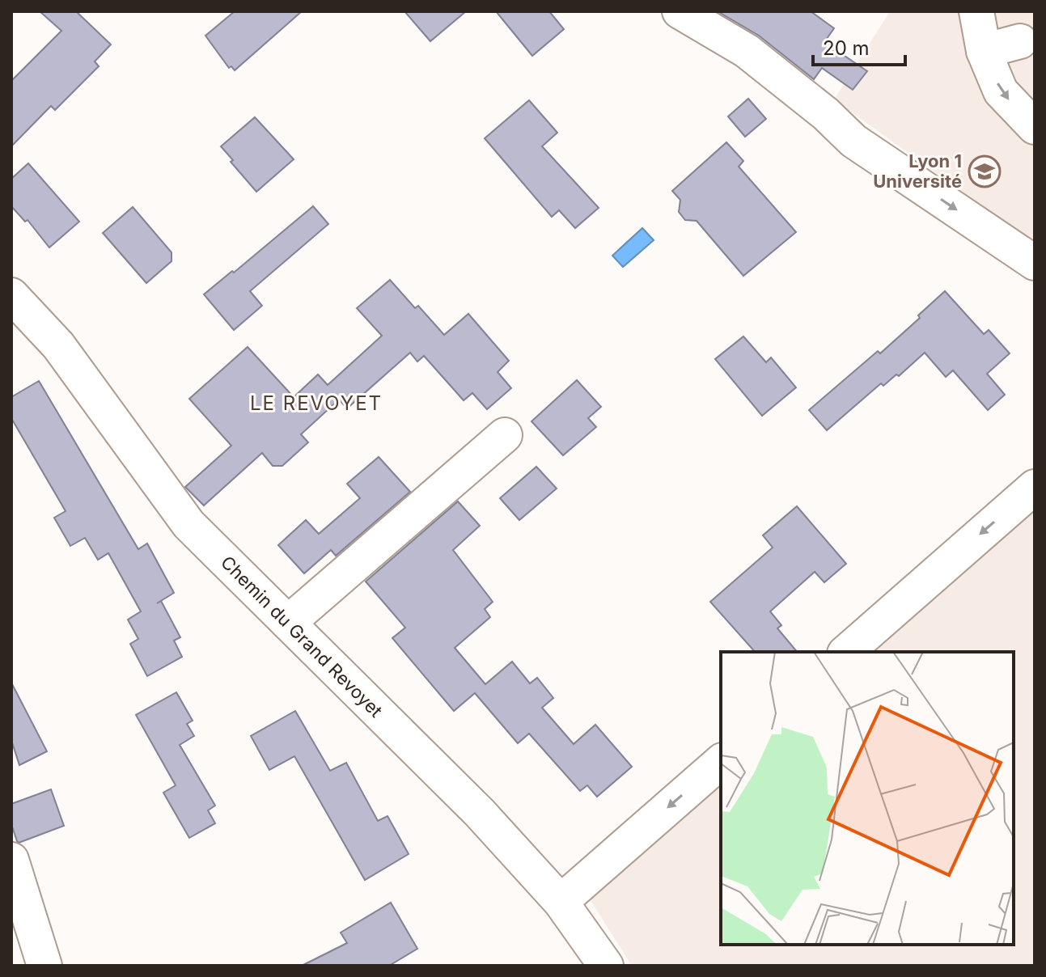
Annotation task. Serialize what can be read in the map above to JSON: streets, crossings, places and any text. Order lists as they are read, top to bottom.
{
  "streets": {
    "street": ["Chemin du Grand Revoyet"]
  },
  "districts": ["LE REVOYET"],
  "places": {
    "school or university": ["Lyon 1 Université"]
  },
  "scale_bar": "20 m"
}
